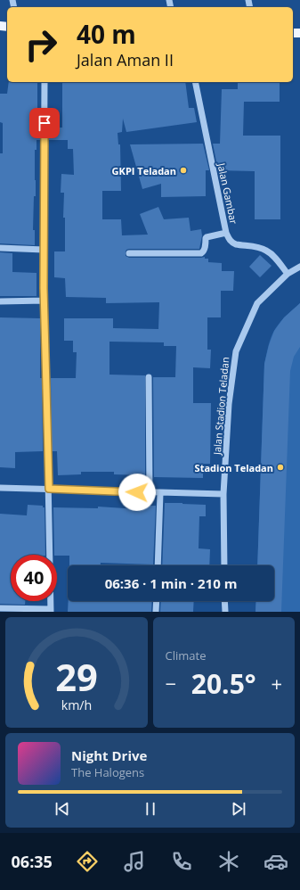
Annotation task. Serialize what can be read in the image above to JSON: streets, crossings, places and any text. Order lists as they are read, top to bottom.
{
  "streets": {
    "street": ["Jalan Gambar", "Jalan Stadion Teladan"]
  },
  "crossings": [
    ["Jalan Gambar", "Jalan Stadion Teladan"]
  ],
  "places": ["GKPI Teladan", "Stadion Teladan"],
  "page": {
    "turn": ["40 m", "Jalan Aman II"],
    "limit": "40",
    "trip": "06:36 · 1 min · 210 m",
    "tile": "Climate",
    "heat": ["−", "20.5°", "+"],
    "song": ["Night Drive", "The Halogens"],
    "tabs": "06:35",
    "gauge": ["29", "km/h"]
  }
}
